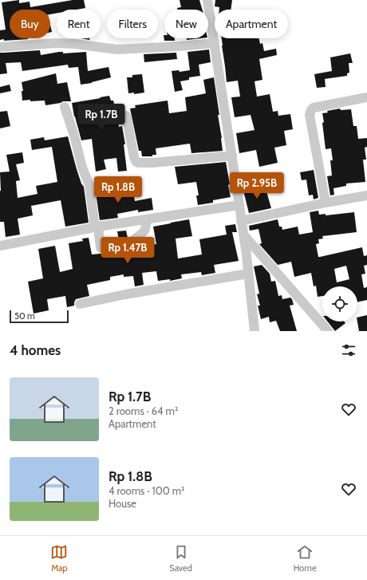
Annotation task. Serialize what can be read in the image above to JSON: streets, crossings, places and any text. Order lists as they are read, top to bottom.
{
  "scale_bar": "50 m",
  "page": {
    "chip": [
      "Buy",
      "Rent",
      "Filters",
      "New",
      "Apartment"
    ],
    "price": [
      "Rp 1.7B",
      "Rp 2.95B",
      "Rp 1.8B",
      "Rp 1.47B"
    ],
    "scale": "50 m",
    "heading": "4 homes",
    "list": [
      {
        "name": "Rp 1.7B",
        "note": "2 rooms · 64 m² · Apartment"
      },
      {
        "name": "Rp 1.8B",
        "note": "4 rooms · 100 m² · House"
      }
    ],
    "tabs": ["Map", "Saved", "Home"]
  }
}
